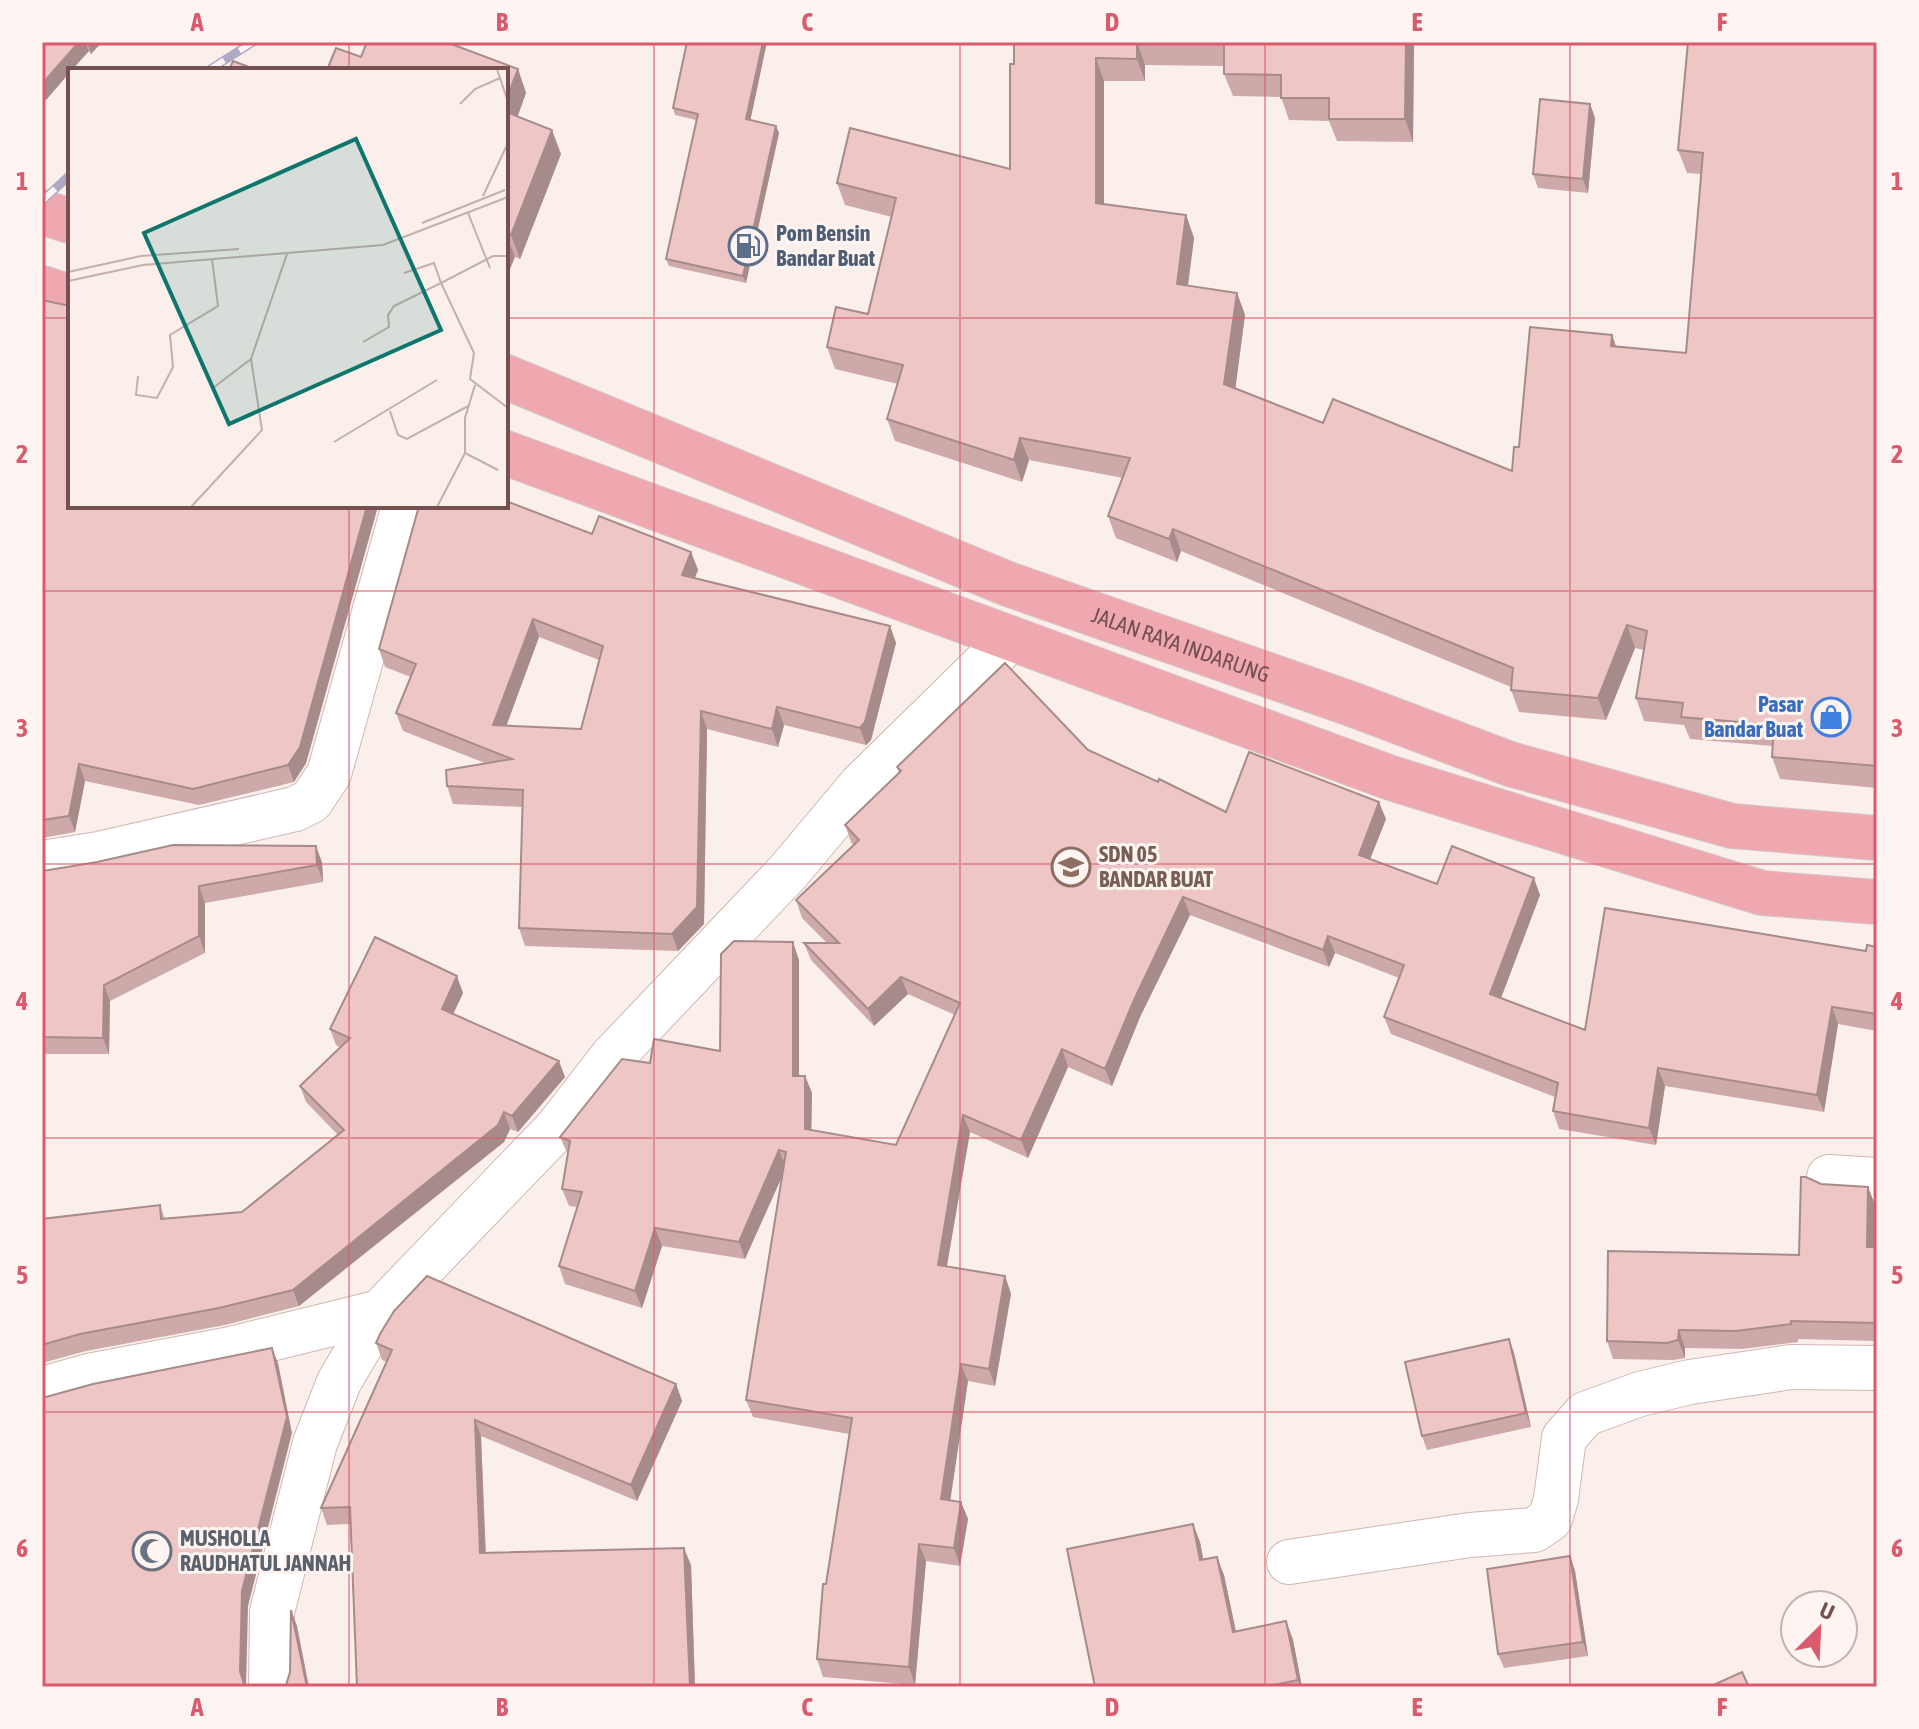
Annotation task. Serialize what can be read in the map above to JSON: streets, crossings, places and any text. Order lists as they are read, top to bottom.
{
  "streets": {
    "highway": ["JALAN RAYA INDARUNG"]
  },
  "places": {
    "fuel station": ["Pom Bensin Bandar Buat"],
    "shop": ["Pasar Bandar Buat"],
    "school or university": ["SDN 05 BANDAR BUAT"],
    "mosque": ["MUSHOLLA RAUDHATUL JANNAH"]
  },
  "north": "top right",
  "grid": {
    "columns": [
      "A",
      "B",
      "C",
      "D",
      "E",
      "F"
    ],
    "rows": [
      "1",
      "2",
      "3",
      "4",
      "5",
      "6"
    ]
  }
}
